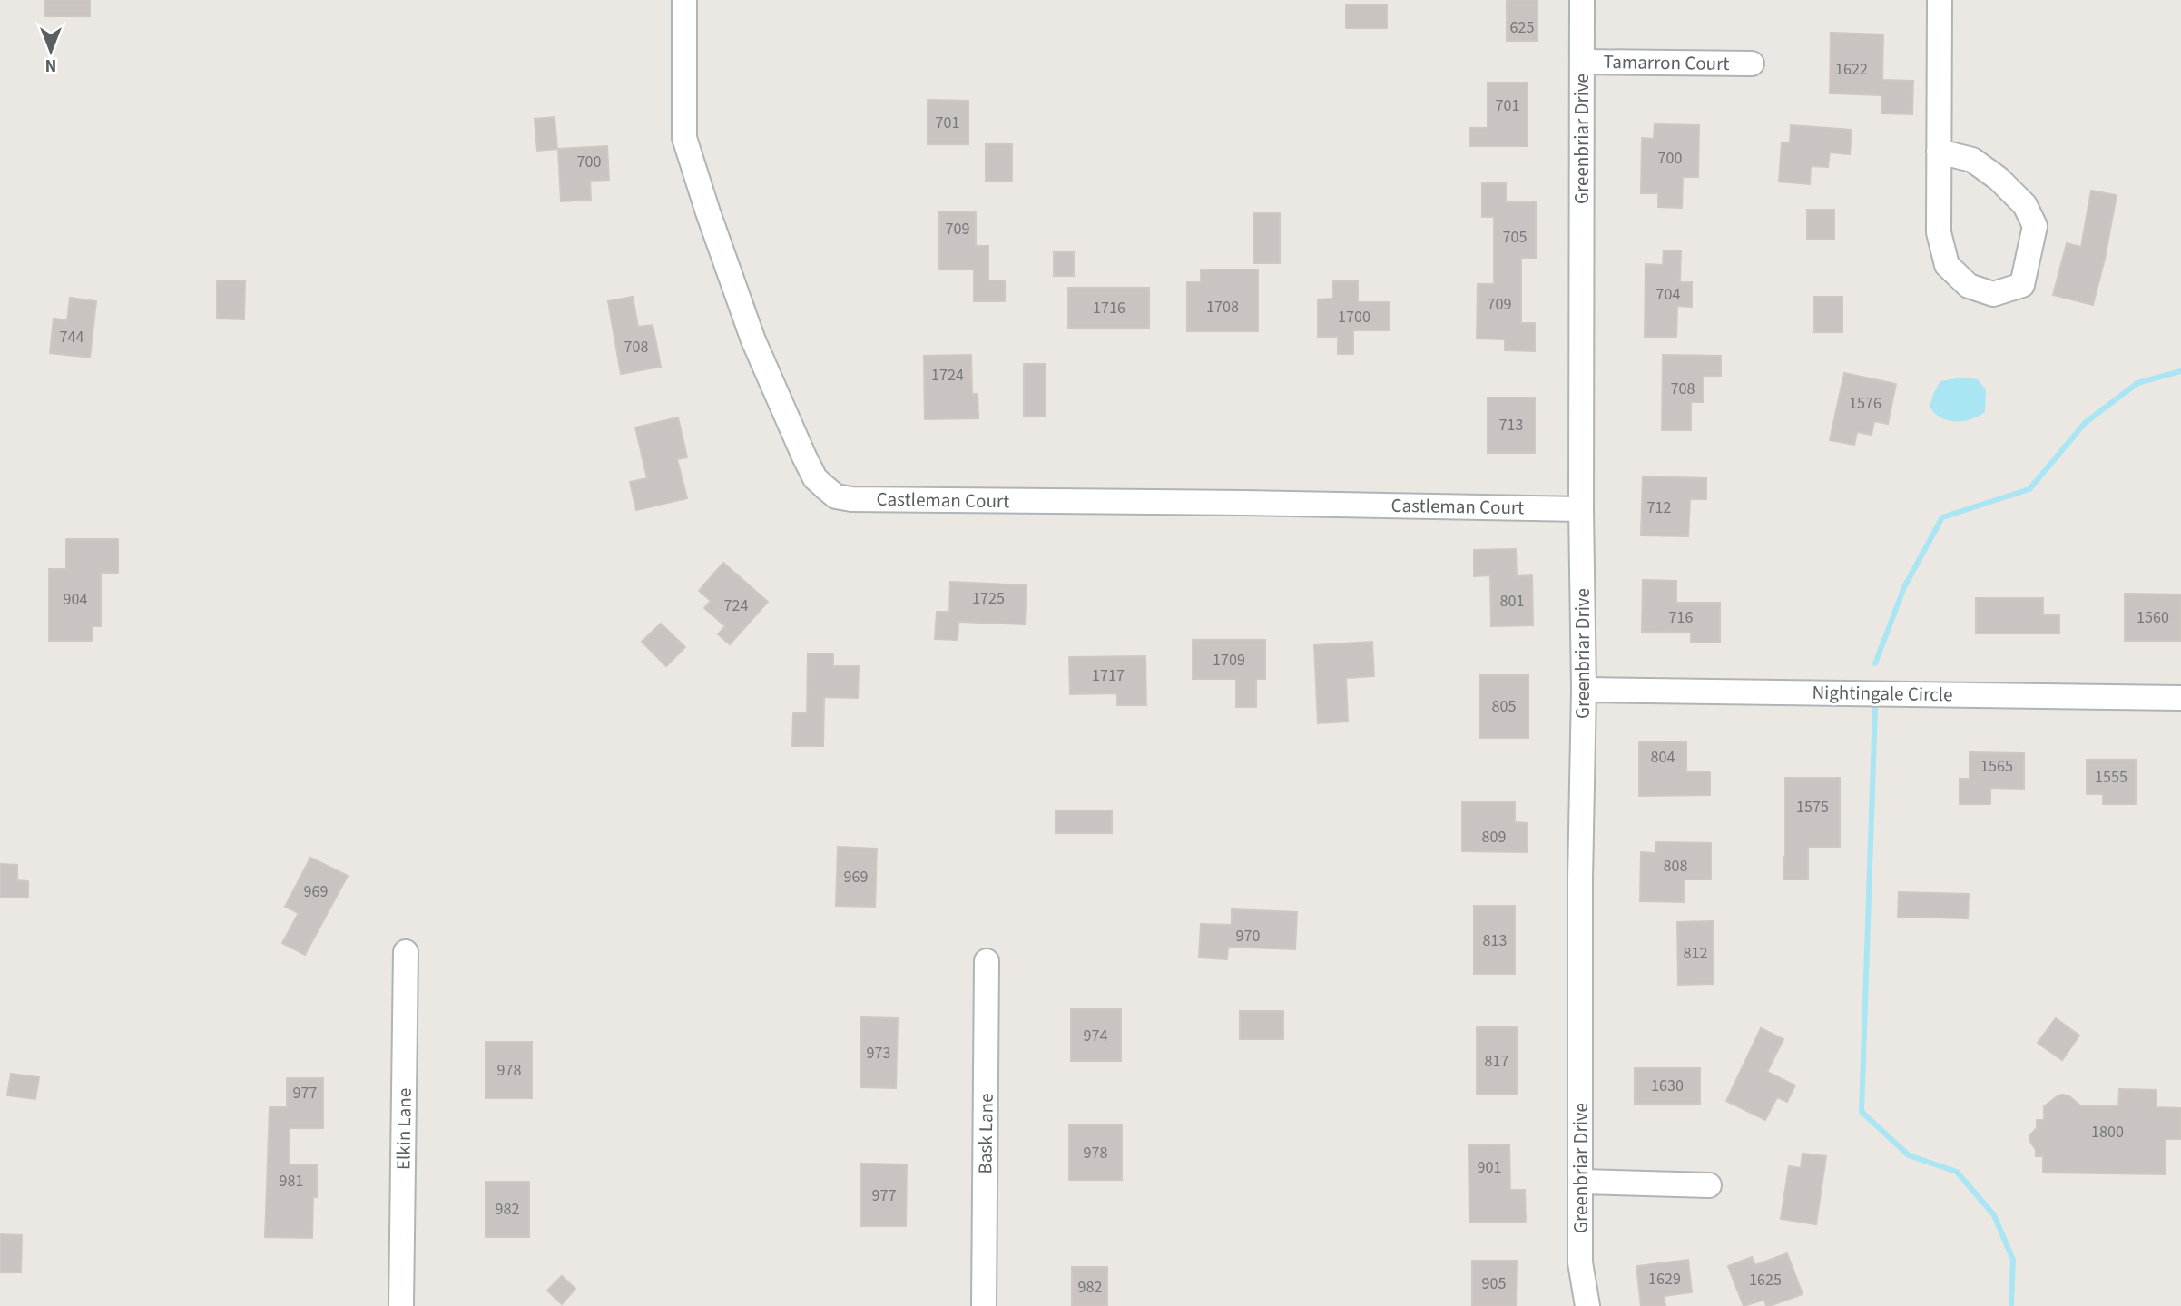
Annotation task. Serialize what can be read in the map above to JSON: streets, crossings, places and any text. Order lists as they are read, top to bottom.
{
  "streets": {
    "street": [
      "Tamarron Court",
      "Greenbriar Drive",
      "Castleman Court",
      "Nightingale Circle",
      "Elkin Lane",
      "Bask Lane"
    ]
  },
  "crossings": [
    ["Tamarron Court", "Greenbriar Drive"],
    ["Greenbriar Drive", "Castleman Court"],
    ["Greenbriar Drive", "Nightingale Circle"]
  ],
  "house_numbers": [
    "625",
    "1622",
    "701",
    "701",
    "700",
    "700",
    "709",
    "705",
    "704",
    "709",
    "1708",
    "1716",
    "1700",
    "744",
    "708",
    "1724",
    "708",
    "1576",
    "713",
    "712",
    "1725",
    "904",
    "801",
    "724",
    "716",
    "1560",
    "1709",
    "1717",
    "805",
    "804",
    "1565",
    "1555",
    "1575",
    "809",
    "808",
    "969",
    "969",
    "970",
    "813",
    "812",
    "974",
    "973",
    "817",
    "978",
    "1630",
    "977",
    "1800",
    "978",
    "901",
    "981",
    "977",
    "982",
    "1629",
    "1625",
    "905",
    "982"
  ],
  "north": "bottom"
}
